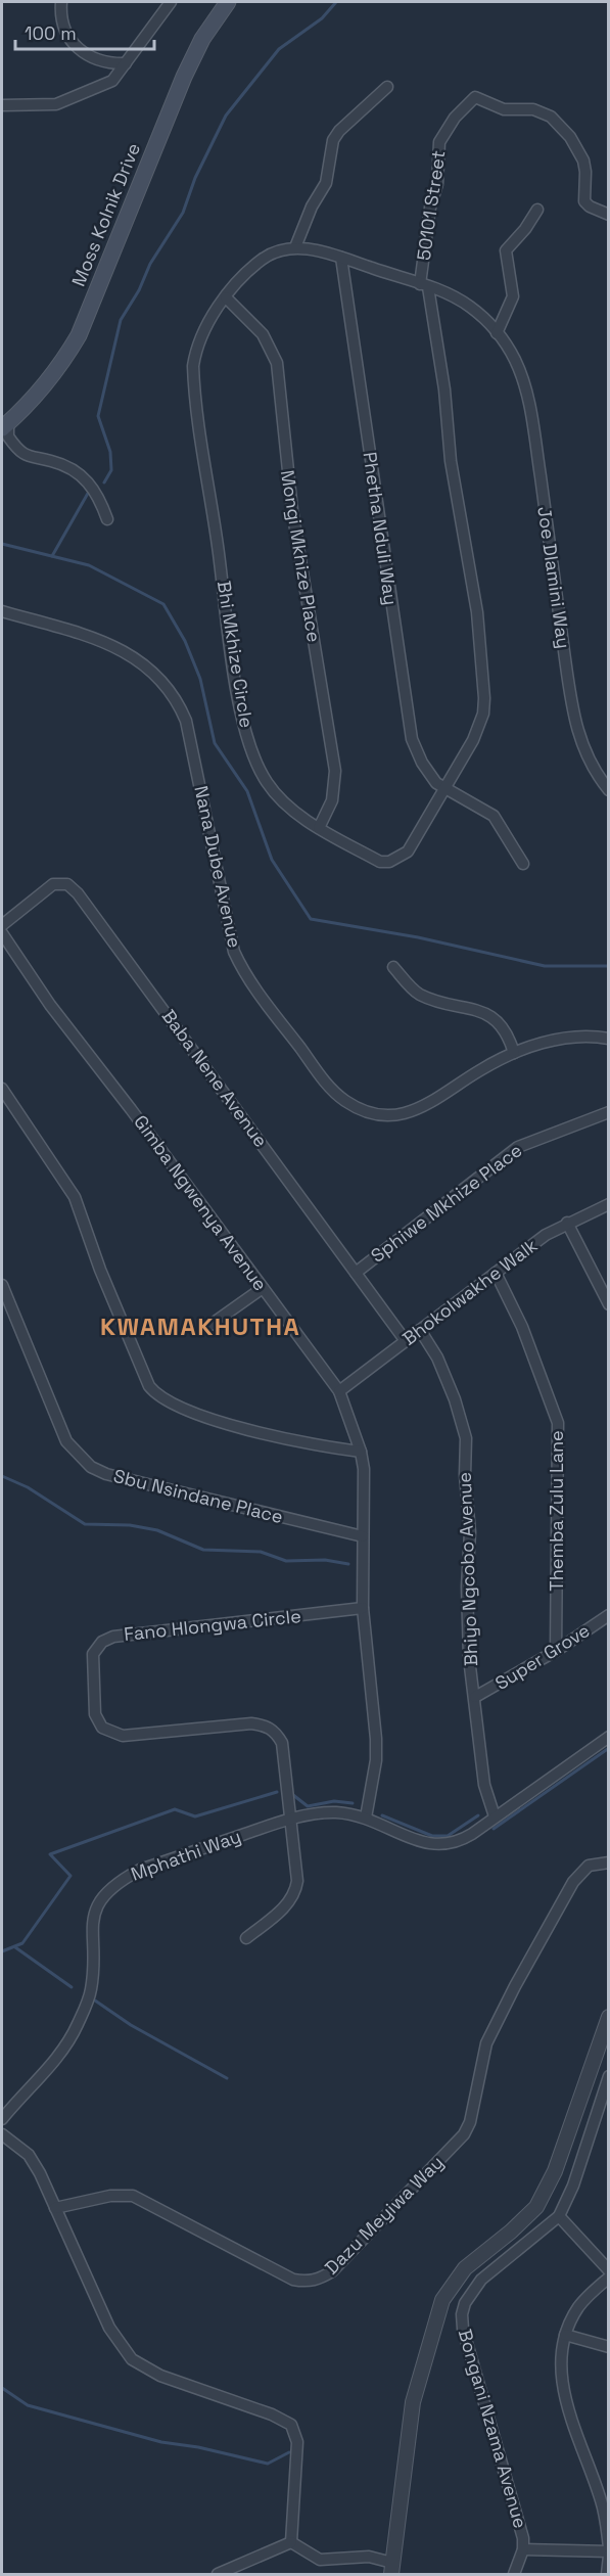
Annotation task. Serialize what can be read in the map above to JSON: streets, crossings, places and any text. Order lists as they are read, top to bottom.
{
  "streets": {
    "main road": ["Moss Kolnik Drive"],
    "street": [
      "50101 Street",
      "Phetha Nduli Way",
      "Mongi Mkhize Place",
      "Joe Dlamini Way",
      "Bhi Mkhize Circle",
      "Nana Dube Avenue",
      "Baba Nene Avenue",
      "Gimba Ngwenya Avenue",
      "Sphiwe Mkhize Place",
      "Bhokolwakhe Walk",
      "Sbu Nsindane Place",
      "Themba Zulu Lane",
      "Bhiyo Ngcobo Avenue",
      "Fano Hlongwa Circle",
      "Super Grove",
      "Mphathi Way",
      "Dazu Meyiwa Way",
      "Bongani Nzama Avenue"
    ]
  },
  "crossings": [
    ["50101 Street", "Bhi Mkhize Circle"],
    ["Phetha Nduli Way", "Bhi Mkhize Circle"],
    ["Mongi Mkhize Place", "Bhi Mkhize Circle"],
    ["Joe Dlamini Way", "Bhi Mkhize Circle"],
    ["Baba Nene Avenue", "Sphiwe Mkhize Place"],
    ["Baba Nene Avenue", "Bhokolwakhe Walk"],
    ["Gimba Ngwenya Avenue", "Bhokolwakhe Walk"],
    ["Gimba Ngwenya Avenue", "Sbu Nsindane Place"],
    ["Gimba Ngwenya Avenue", "Fano Hlongwa Circle"],
    ["Gimba Ngwenya Avenue", "Mphathi Way"],
    ["Bhokolwakhe Walk", "Themba Zulu Lane"],
    ["Bhokolwakhe Walk", "Bhiyo Ngcobo Avenue"],
    ["Themba Zulu Lane", "Super Grove"],
    ["Bhiyo Ngcobo Avenue", "Super Grove"],
    ["Bhiyo Ngcobo Avenue", "Mphathi Way"],
    ["Fano Hlongwa Circle", "Mphathi Way"]
  ],
  "districts": ["KWAMAKHUTHA"],
  "scale_bar": "100 m"
}
